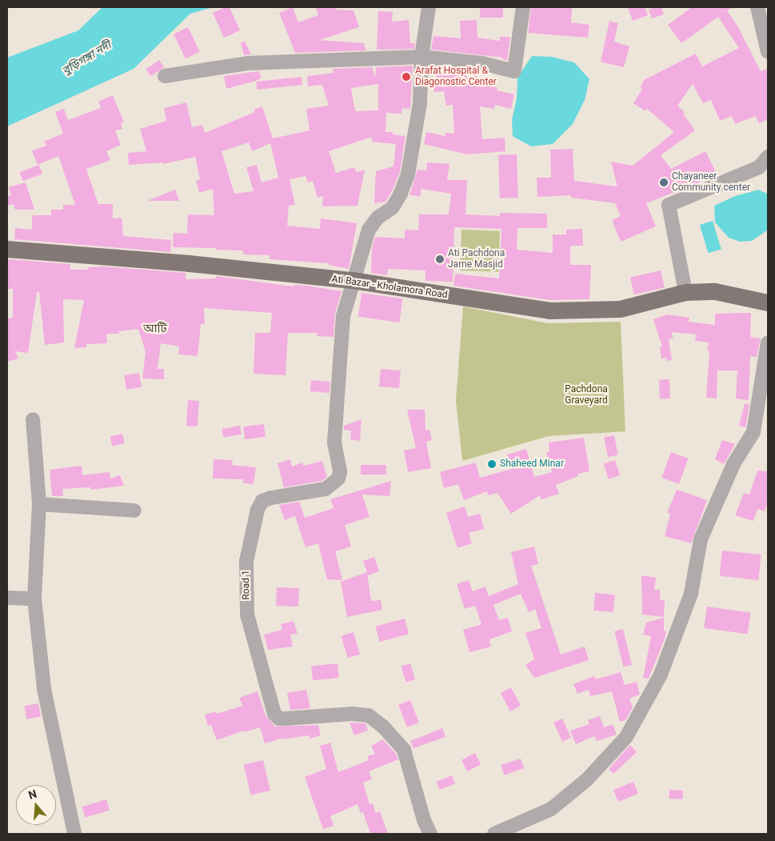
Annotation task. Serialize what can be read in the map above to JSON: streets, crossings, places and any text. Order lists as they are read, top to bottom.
{
  "streets": {
    "main road": ["Ati Bazar - Kholamora Road"],
    "street": ["Road 1"]
  },
  "crossings": [
    ["Ati Bazar - Kholamora Road", "Road 1"]
  ],
  "districts": ["আটি"],
  "water": ["বুড়িগঙ্গা নদী"],
  "parks": ["Pachdona Graveyard"],
  "places": [
    "Arafat Hospital & Diagonostic Center",
    "Chayaneer Community center",
    "Ati Pachdona Jame Masjid",
    "Shaheed Minar"
  ],
  "north": "top"
}
